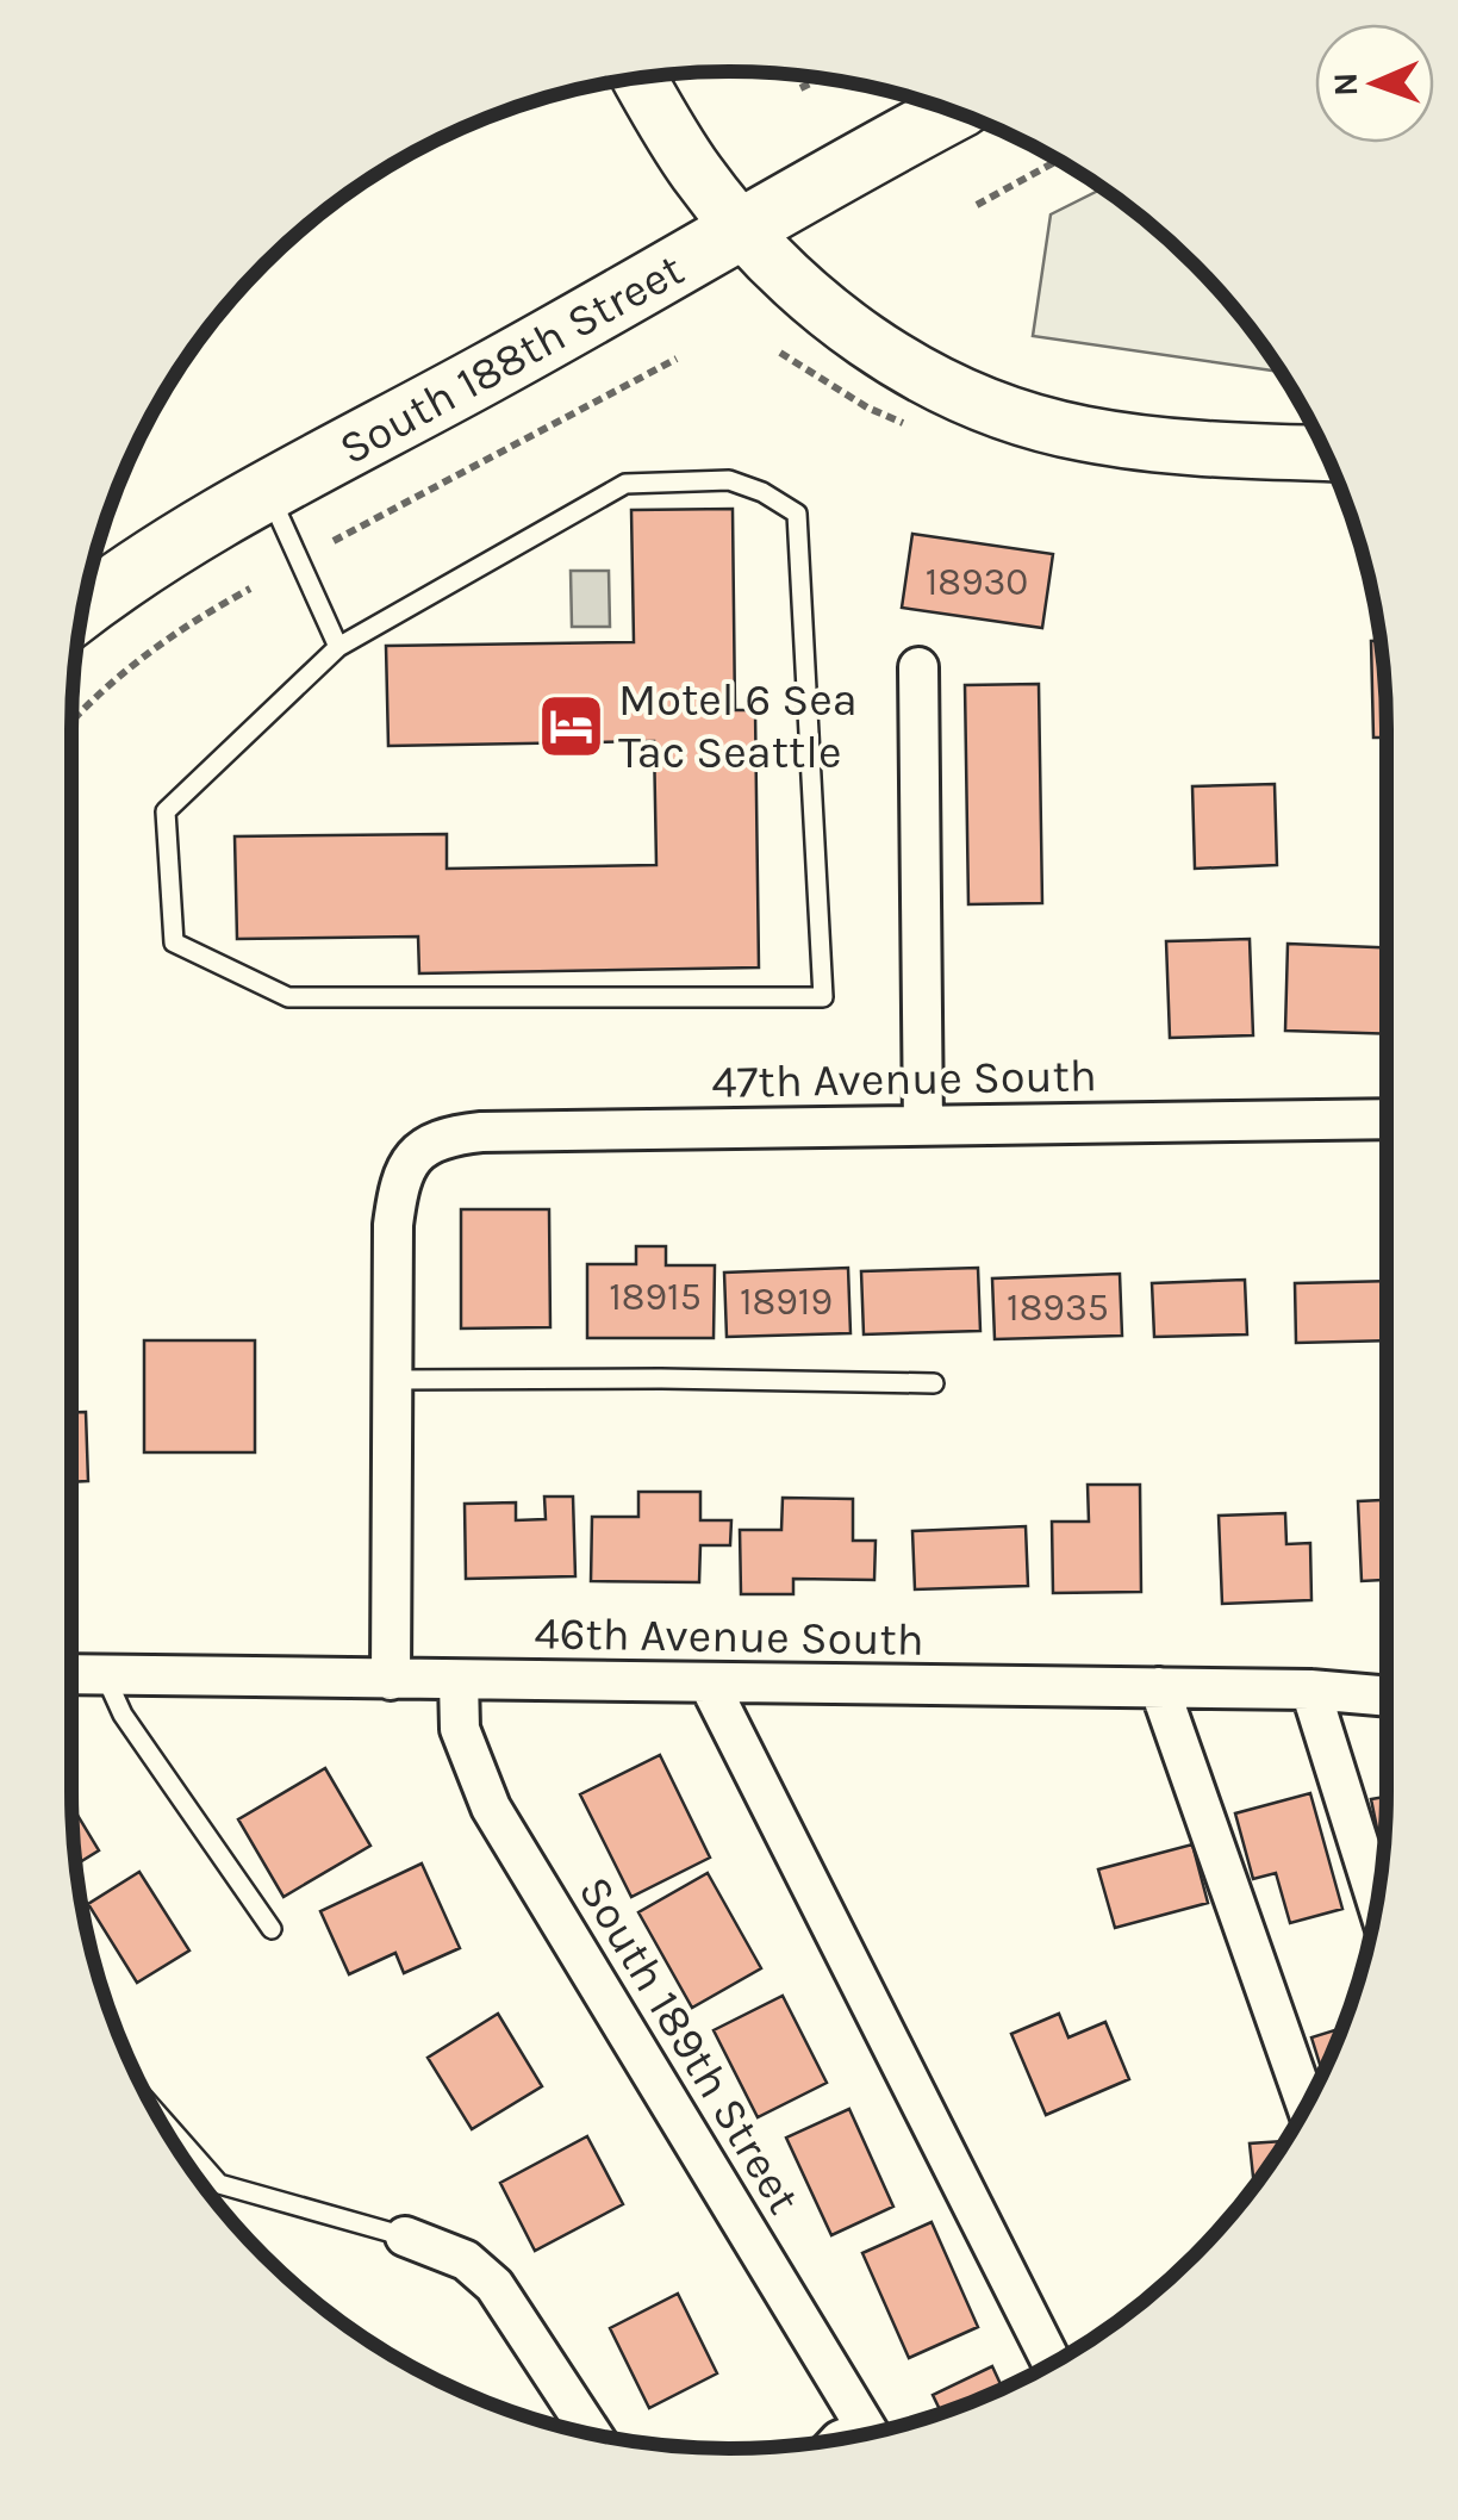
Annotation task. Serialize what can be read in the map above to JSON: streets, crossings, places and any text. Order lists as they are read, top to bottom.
{
  "streets": {
    "main road": ["South 188th Street"],
    "street": ["47th Avenue South", "46th Avenue South", "South 189th Street"]
  },
  "crossings": [
    ["46th Avenue South", "South 189th Street"]
  ],
  "places": {
    "hotel": ["Motel 6 Sea Tac Seattle"]
  },
  "house_numbers": [
    "18930",
    "18915",
    "18919",
    "18935"
  ],
  "north": "left"
}
